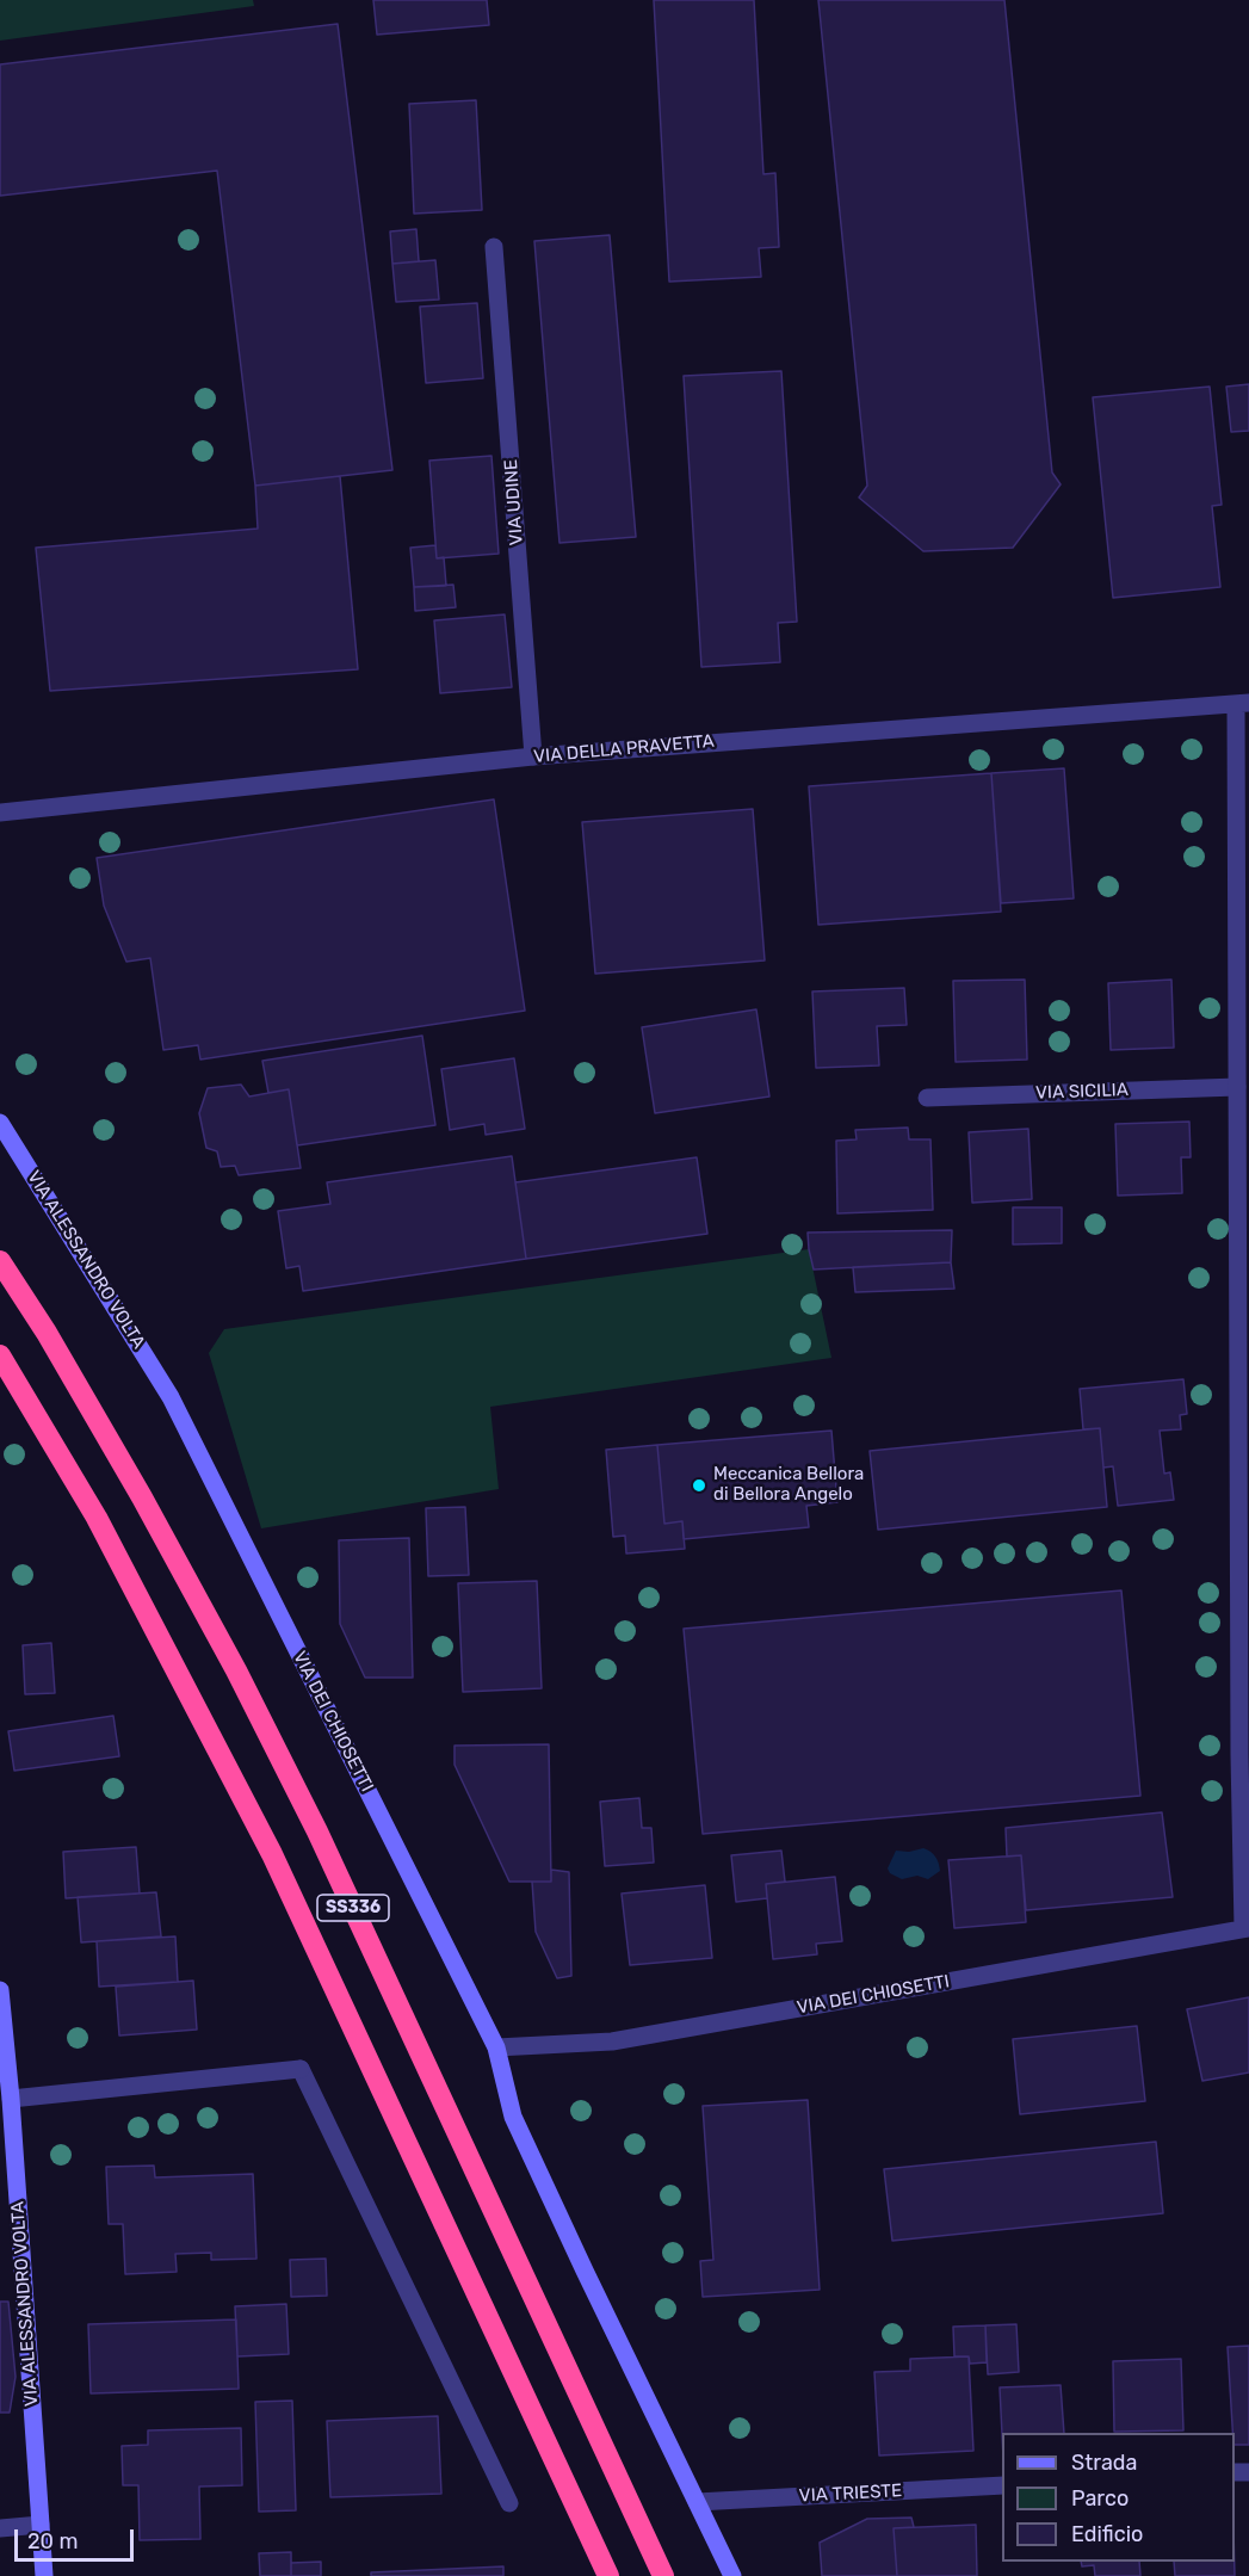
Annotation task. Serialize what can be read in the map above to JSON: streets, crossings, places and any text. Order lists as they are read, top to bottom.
{
  "streets": {
    "highway": ["SS336"],
    "street": [
      "VIA UDINE",
      "VIA DELLA PRAVETTA",
      "VIA SICILIA",
      "VIA ALESSANDRO VOLTA",
      "VIA DEI CHIOSETTI",
      "VIA TRIESTE"
    ]
  },
  "crossings": [
    ["VIA UDINE", "VIA DELLA PRAVETTA"],
    ["VIA ALESSANDRO VOLTA", "VIA DEI CHIOSETTI"],
    ["VIA DEI CHIOSETTI", "VIA TRIESTE"]
  ],
  "places": ["Meccanica Bellora di Bellora Angelo"],
  "legend": ["Strada", "Parco", "Edificio"],
  "scale_bar": "20 m"
}
